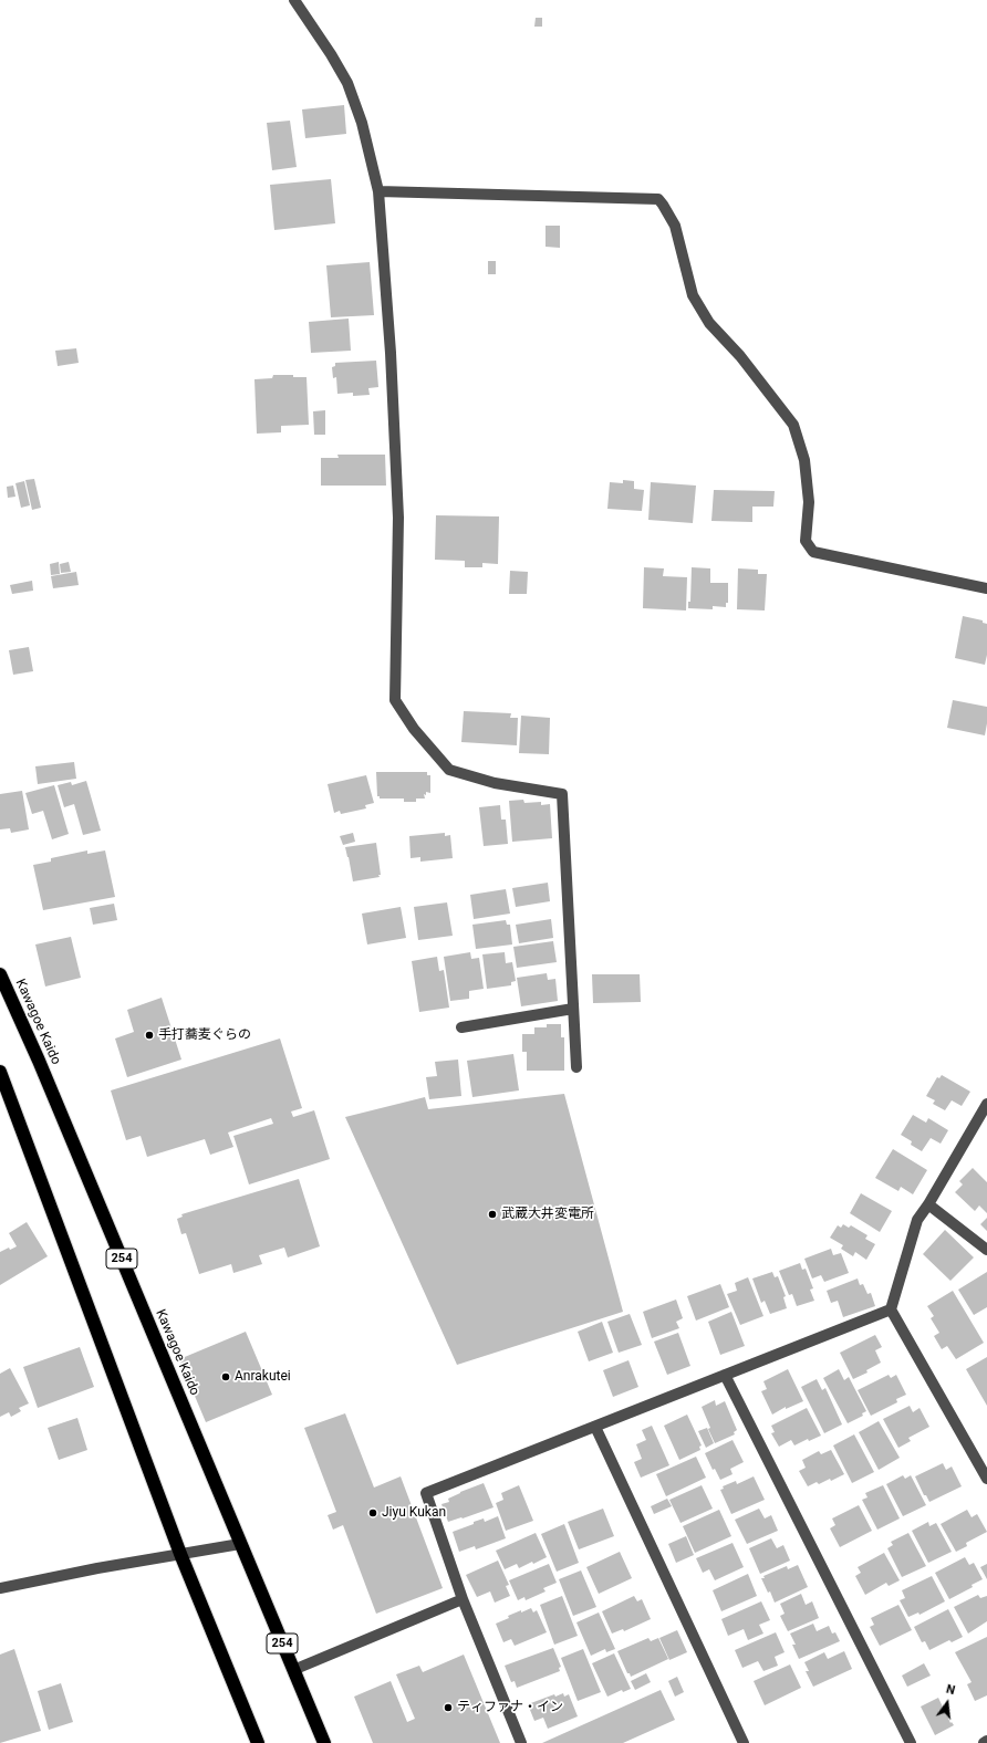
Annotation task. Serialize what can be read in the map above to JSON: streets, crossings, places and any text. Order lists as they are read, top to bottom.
{
  "streets": {
    "highway": ["Kawagoe Kaido", "254"]
  },
  "places": [
    "手打蕎麦ぐらの",
    "武蔵大井変電所",
    "Anrakutei",
    "Jiyu Kukan",
    "ティファナ・イン"
  ],
  "north": "top"
}
